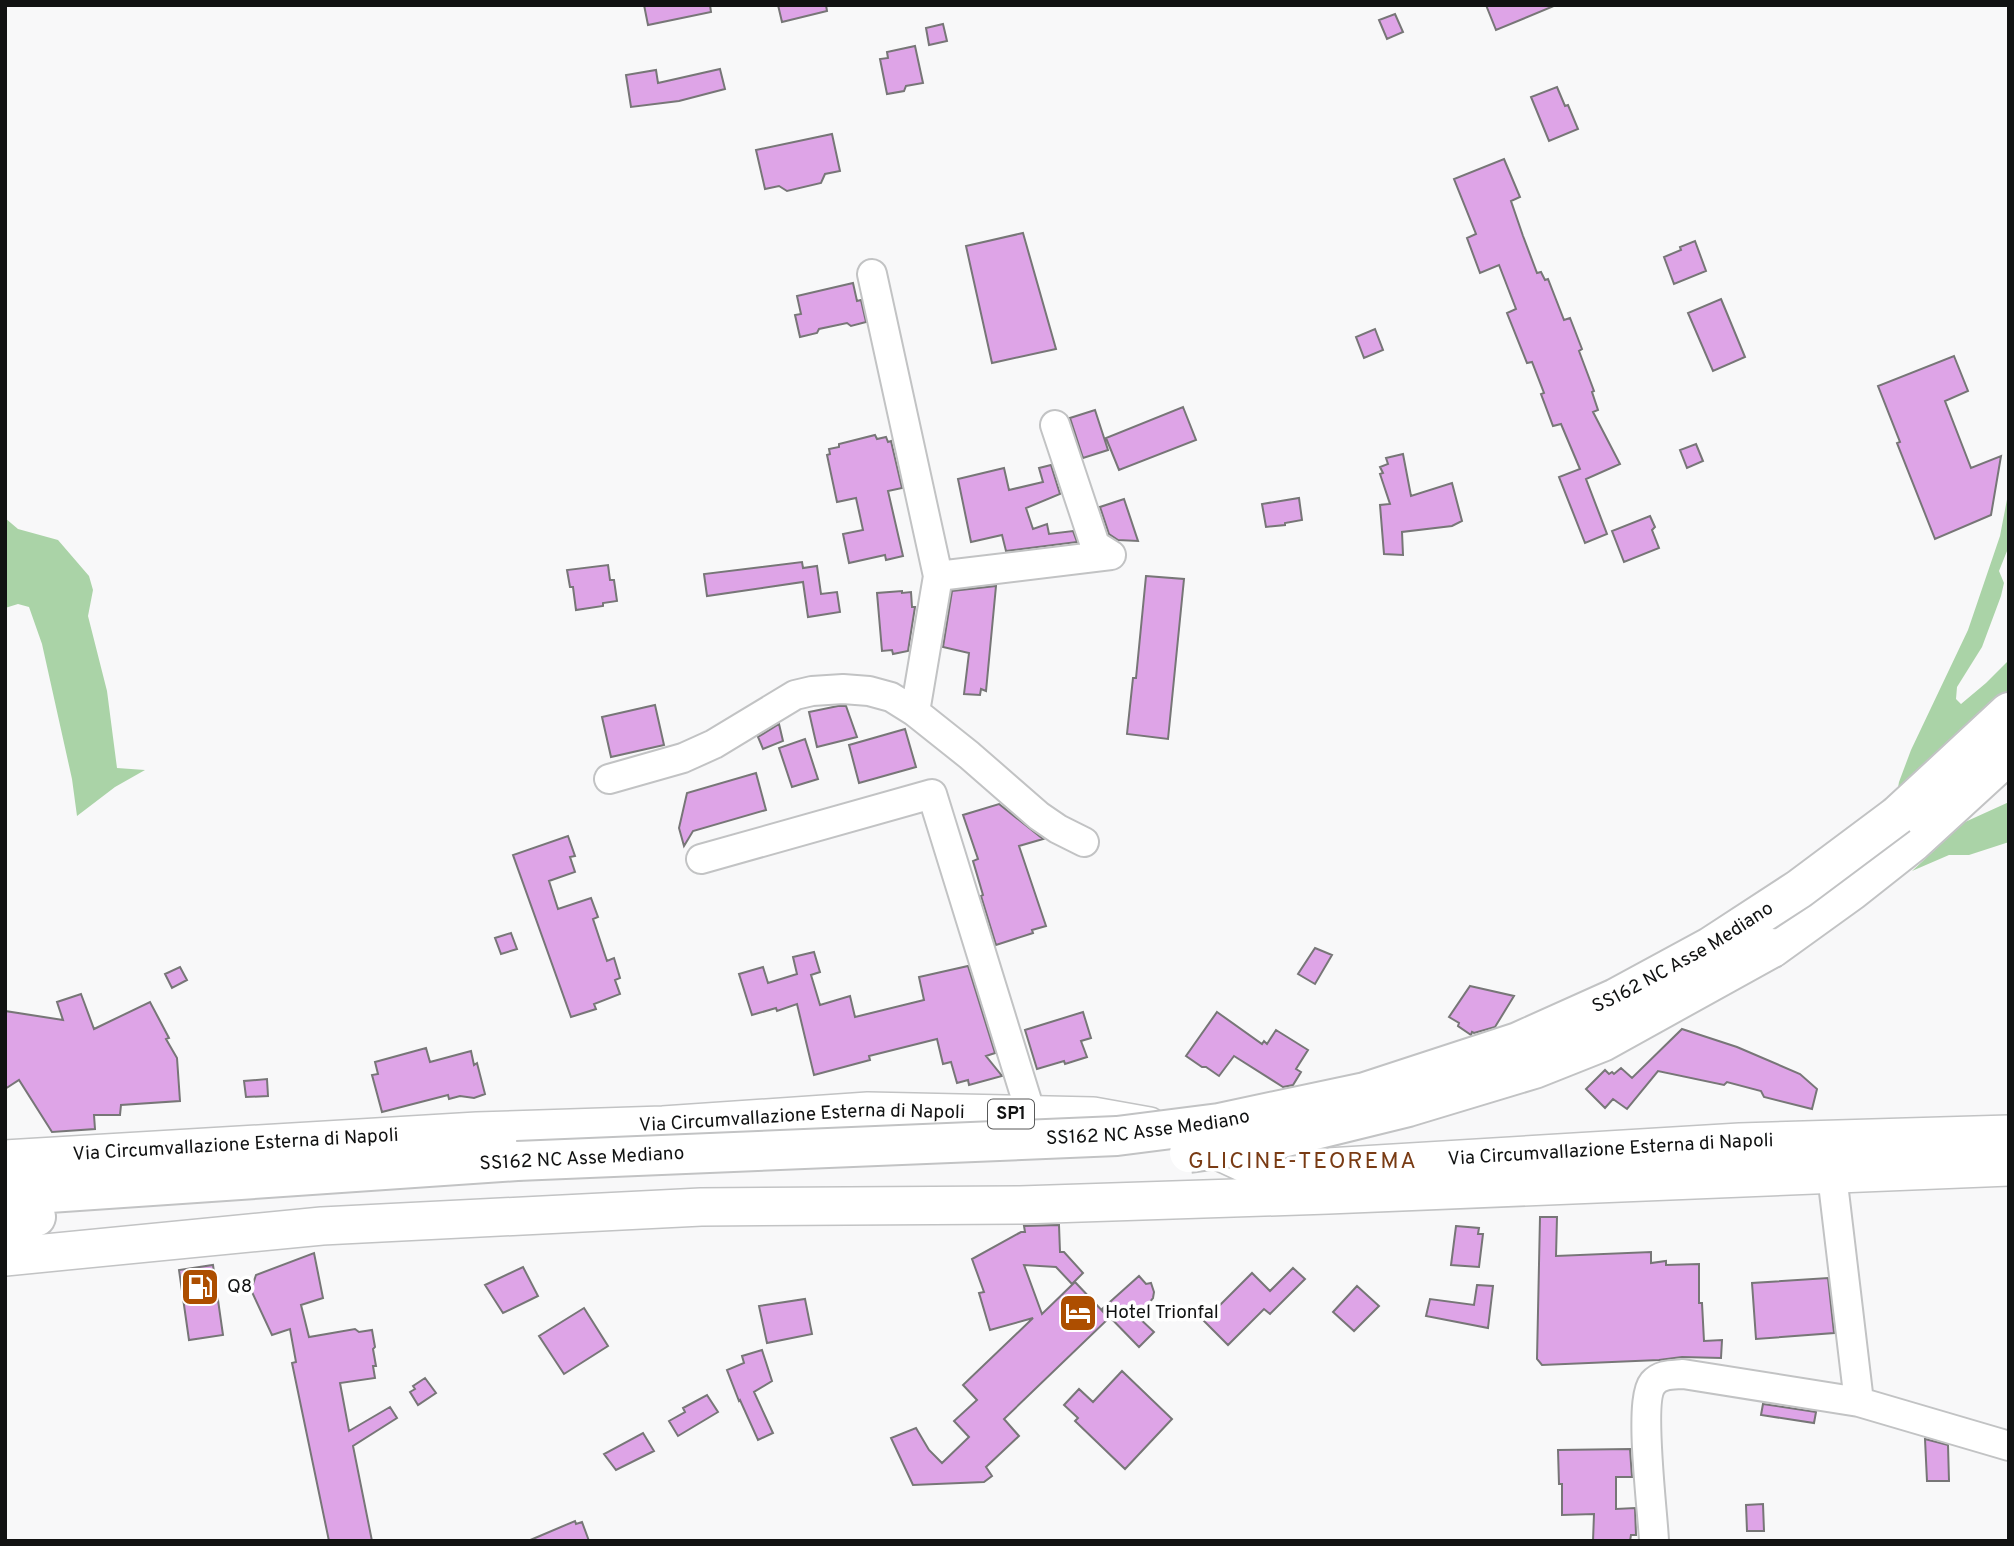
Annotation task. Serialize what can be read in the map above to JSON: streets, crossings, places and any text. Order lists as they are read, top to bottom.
{
  "streets": {
    "highway": ["SS162 NC Asse Mediano"],
    "main road": ["SP1", "Via Circumvallazione Esterna di Napoli"]
  },
  "districts": ["GLICINE-TEOREMA"],
  "places": {
    "fuel station": ["Q8"],
    "hotel": ["Hotel Trionfal"]
  }
}
